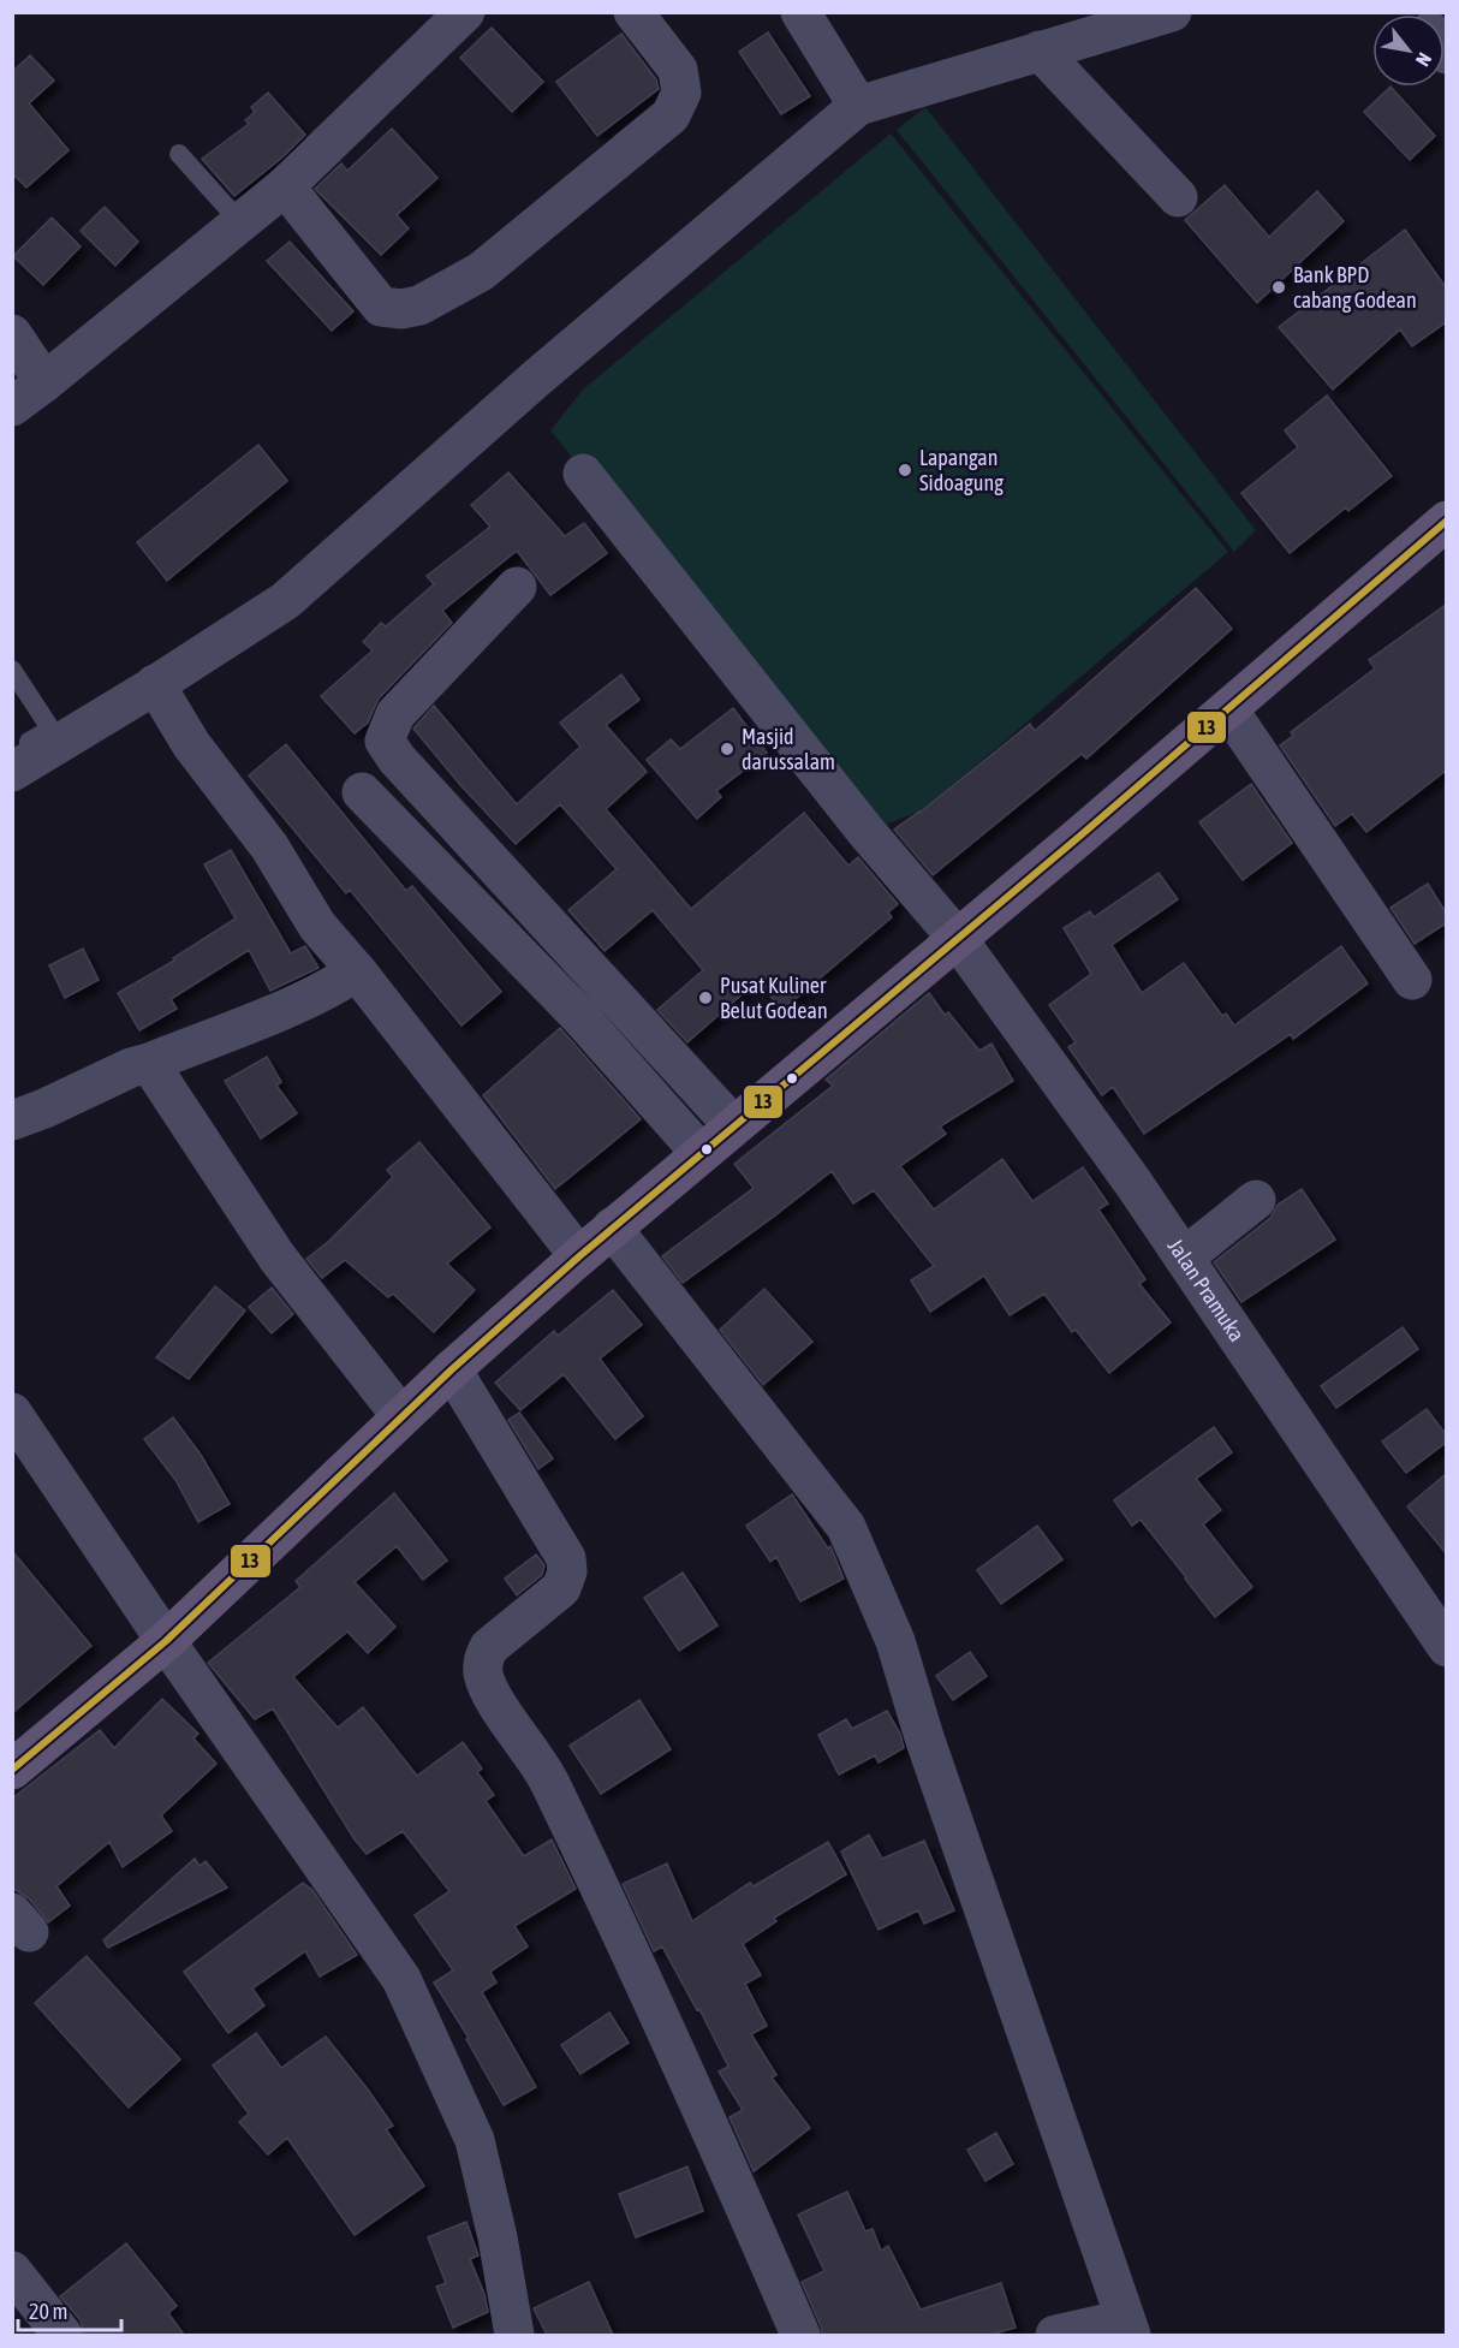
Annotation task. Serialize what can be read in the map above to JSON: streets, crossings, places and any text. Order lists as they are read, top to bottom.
{
  "streets": {
    "street": ["Jalan Pramuka"]
  },
  "places": [
    "Bank BPD cabang Godean",
    "Lapangan Sidoagung",
    "Masjid darussalam",
    "Pusat Kuliner Belut Godean"
  ],
  "lines": ["transit line 13"],
  "scale_bar": "20 m",
  "north": "bottom right"
}
